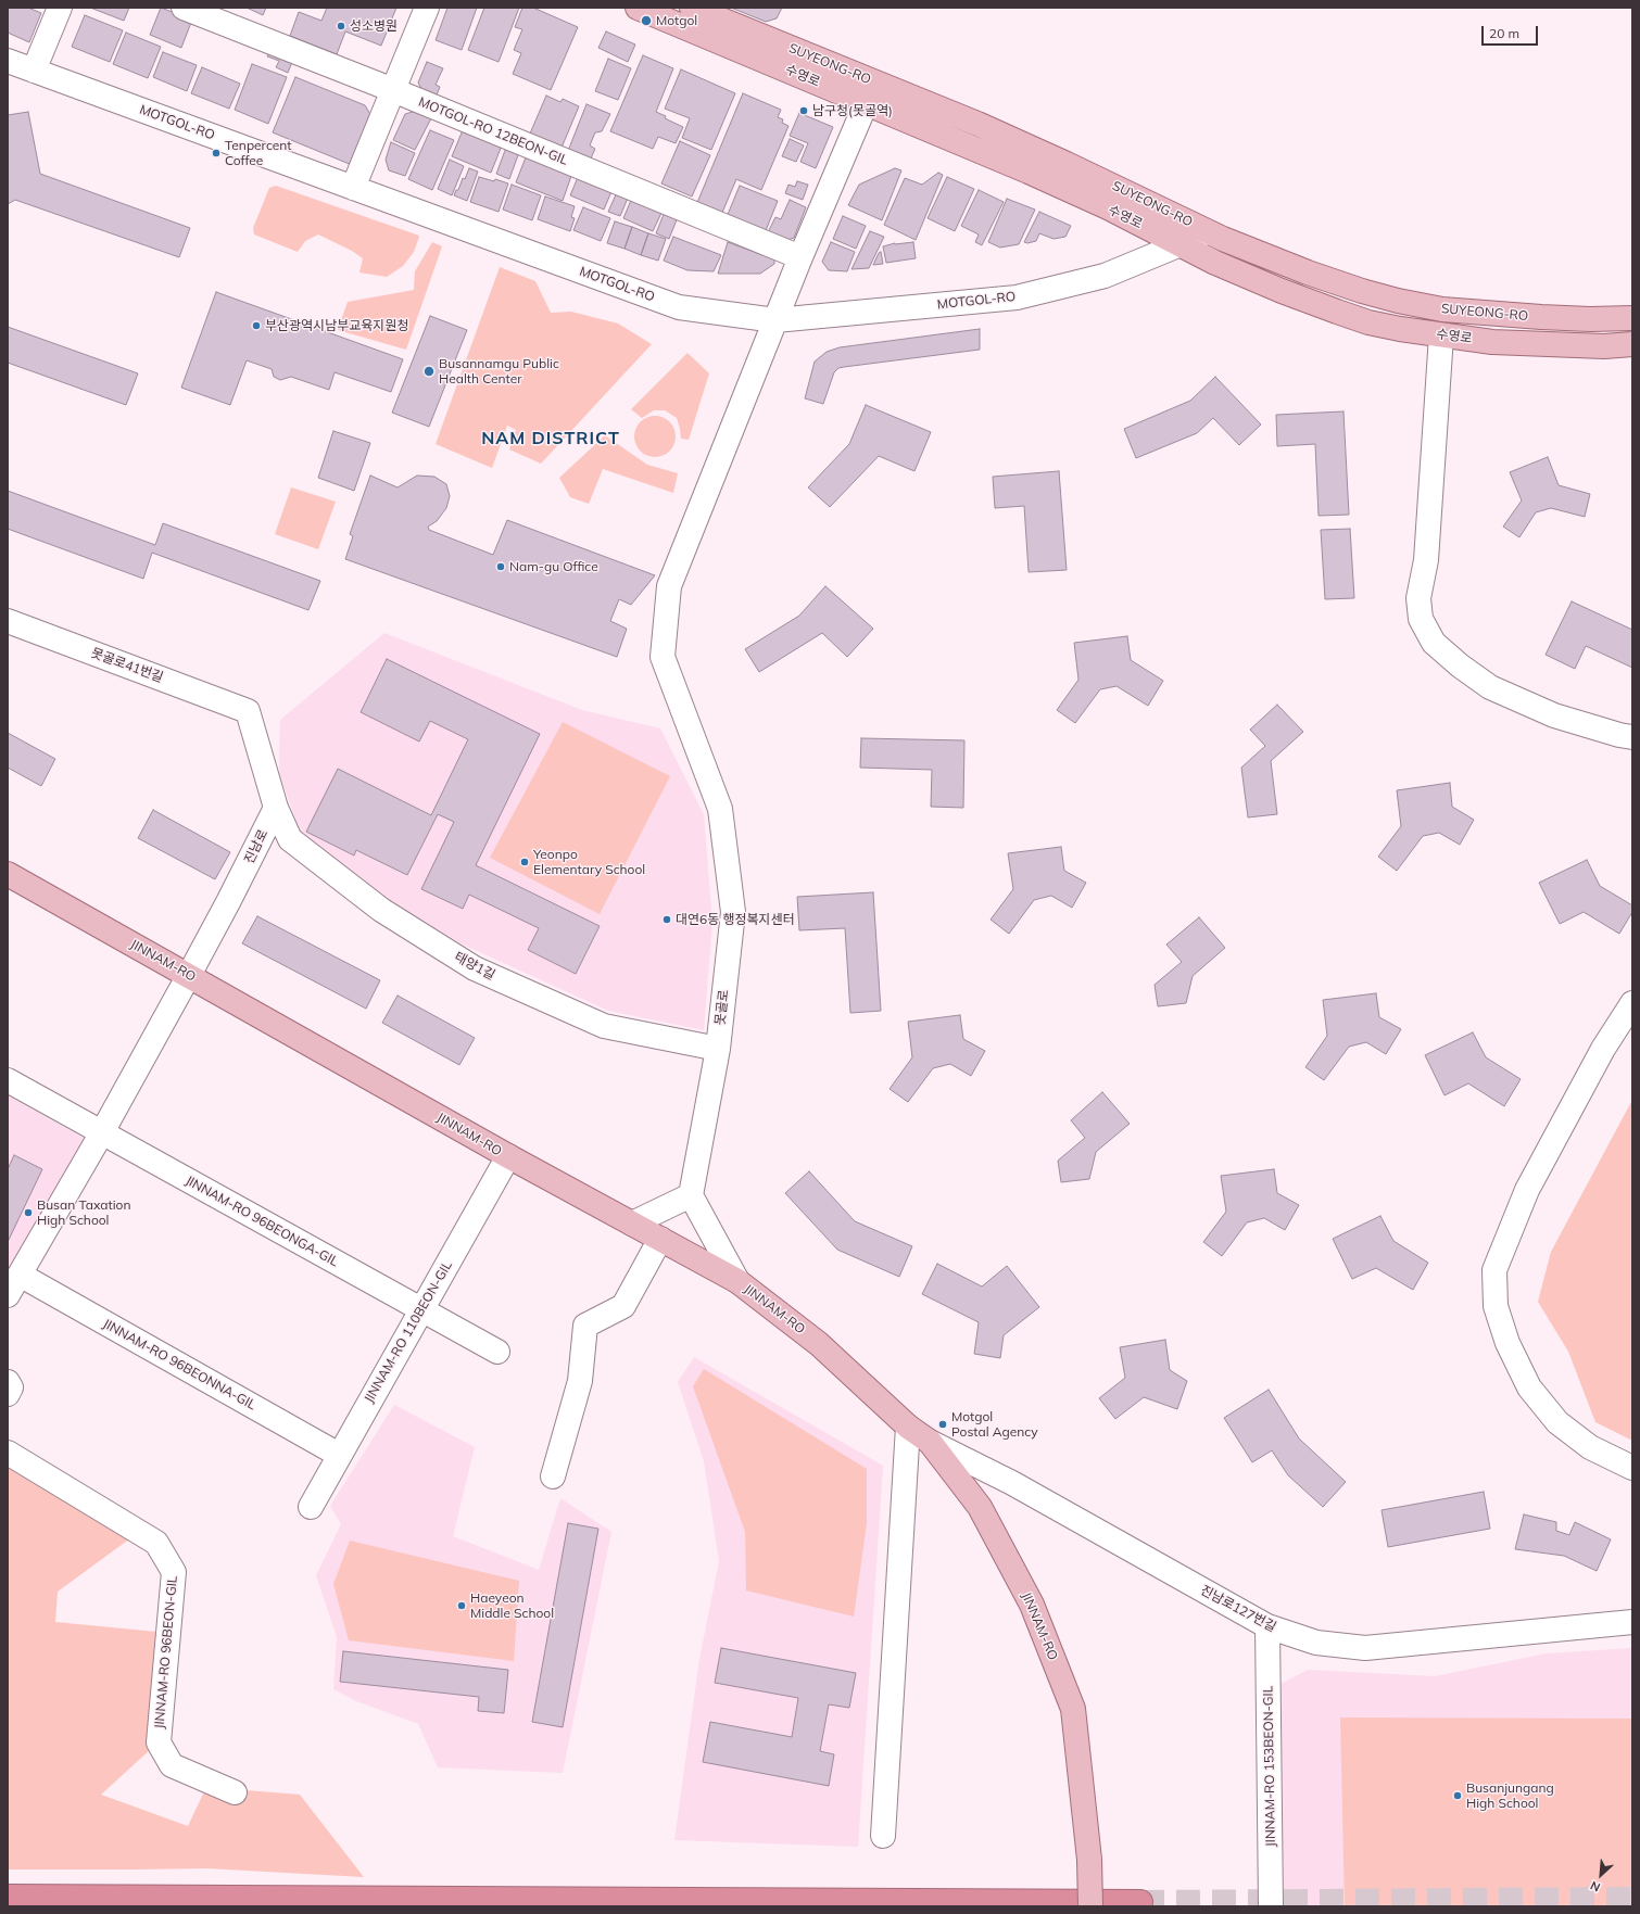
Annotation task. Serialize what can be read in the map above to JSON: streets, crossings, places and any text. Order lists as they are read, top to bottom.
{
  "streets": {
    "main road": ["SUYEONG-RO", "수영로", "JINNAM-RO"],
    "street": [
      "MOTGOL-RO",
      "MOTGOL-RO 12BEON-GIL",
      "못골로41번길",
      "진남로",
      "태양1길",
      "못골로",
      "JINNAM-RO 96BEONGA-GIL",
      "JINNAM-RO 110BEON-GIL",
      "JINNAM-RO 96BEONNA-GIL",
      "진남로127번길",
      "JINNAM-RO 96BEON-GIL",
      "JINNAM-RO 153BEON-GIL"
    ]
  },
  "crossings": [
    ["SUYEONG-RO", "수영로"],
    ["SUYEONG-RO", "MOTGOL-RO"],
    ["SUYEONG-RO", "못골로"],
    ["수영로", "MOTGOL-RO"],
    ["수영로", "못골로"],
    ["MOTGOL-RO", "못골로"],
    ["MOTGOL-RO 12BEON-GIL", "못골로"],
    ["못골로41번길", "진남로"],
    ["못골로41번길", "태양1길"],
    ["진남로", "JINNAM-RO"],
    ["진남로", "태양1길"],
    ["JINNAM-RO", "JINNAM-RO 110BEON-GIL"],
    ["JINNAM-RO", "진남로127번길"],
    ["태양1길", "못골로"],
    ["JINNAM-RO 96BEONGA-GIL", "JINNAM-RO 110BEON-GIL"],
    ["JINNAM-RO 110BEON-GIL", "JINNAM-RO 96BEONNA-GIL"],
    ["진남로127번길", "JINNAM-RO 153BEON-GIL"]
  ],
  "districts": ["NAM DISTRICT"],
  "places": [
    "Motgol",
    "성소병원",
    "남구청(못골역)",
    "Tenpercent Coffee",
    "부산광역시남부교육지원청",
    "Busannamgu Public Health Center",
    "Nam-gu Office",
    "Yeonpo Elementary School",
    "대연6동 행정복지센터",
    "Busan Taxation High School",
    "Motgol Postal Agency",
    "Haeyeon Middle School",
    "Busanjungang High School"
  ],
  "scale_bar": "20 m",
  "north": "bottom left"
}
